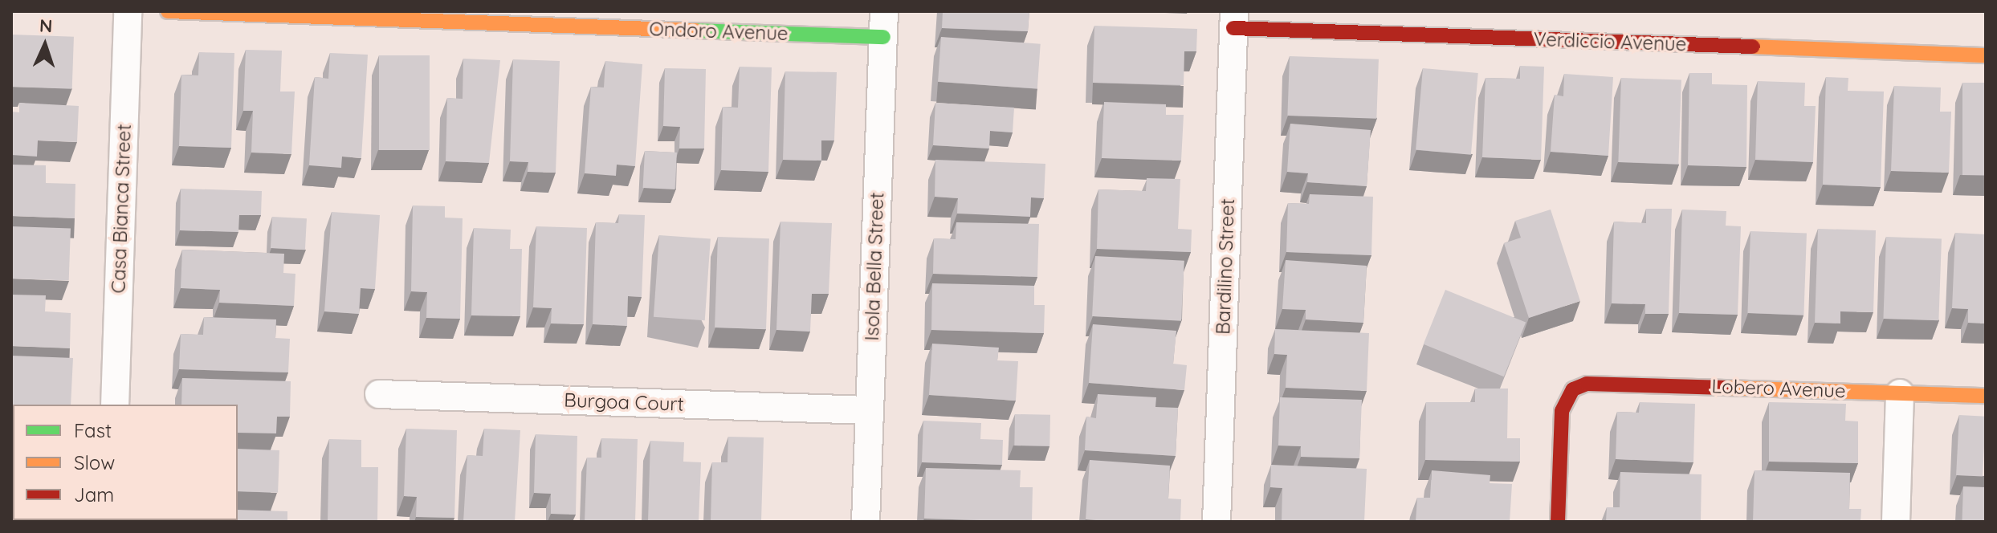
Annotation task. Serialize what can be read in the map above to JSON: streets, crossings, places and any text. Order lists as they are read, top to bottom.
{
  "streets": {
    "street": [
      "Ondoro Avenue",
      "Verdiccio Avenue",
      "Casa Bianca Street",
      "Isola Bella Street",
      "Bardilino Street",
      "Lobero Avenue",
      "Burgoa Court"
    ]
  },
  "crossings": [
    ["Ondoro Avenue", "Isola Bella Street"],
    ["Verdiccio Avenue", "Bardilino Street"],
    ["Isola Bella Street", "Burgoa Court"]
  ],
  "legend": ["Fast", "Slow", "Jam"],
  "north": "top"
}
